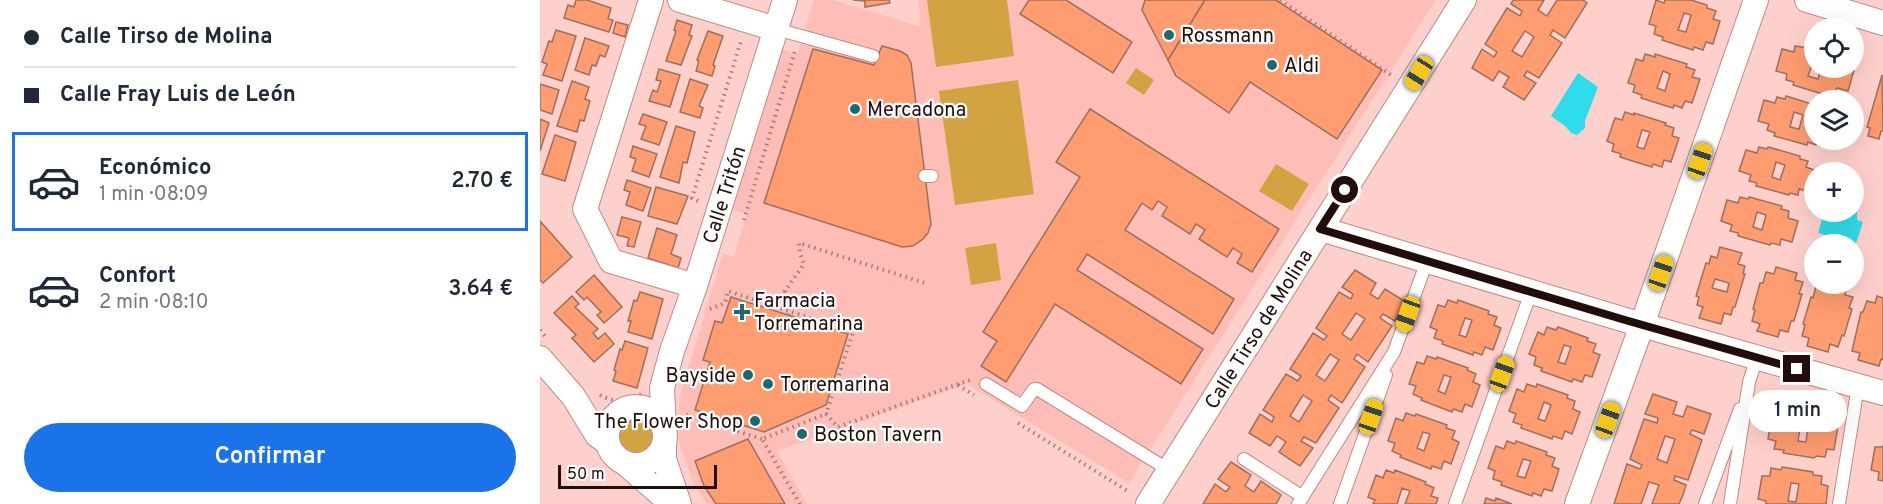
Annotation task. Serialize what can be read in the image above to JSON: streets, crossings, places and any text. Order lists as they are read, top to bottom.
{
  "streets": {
    "street": ["Calle Tritón", "Calle Tirso de Molina"]
  },
  "places": {
    "other": [
      "Rossmann",
      "Aldi",
      "Mercadona",
      "Bayside",
      "Torremarina",
      "The Flower Shop",
      "Boston Tavern"
    ],
    "health": ["Farmacia Torremarina"]
  },
  "scale_bar": "50 m",
  "page": {
    "banner": ["Calle Tirso de Molina", "Calle Fray Luis de León"],
    "map_buttons": ["+", "−"],
    "list": [
      {
        "name": "Económico",
        "note": "1 min · 08:09",
        "value": "2.70 €"
      },
      {
        "name": "Confort",
        "note": "2 min · 08:10",
        "value": "3.64 €"
      }
    ],
    "bubble": "1 min",
    "buttons": "Confirmar",
    "scale": "50 m"
  }
}
